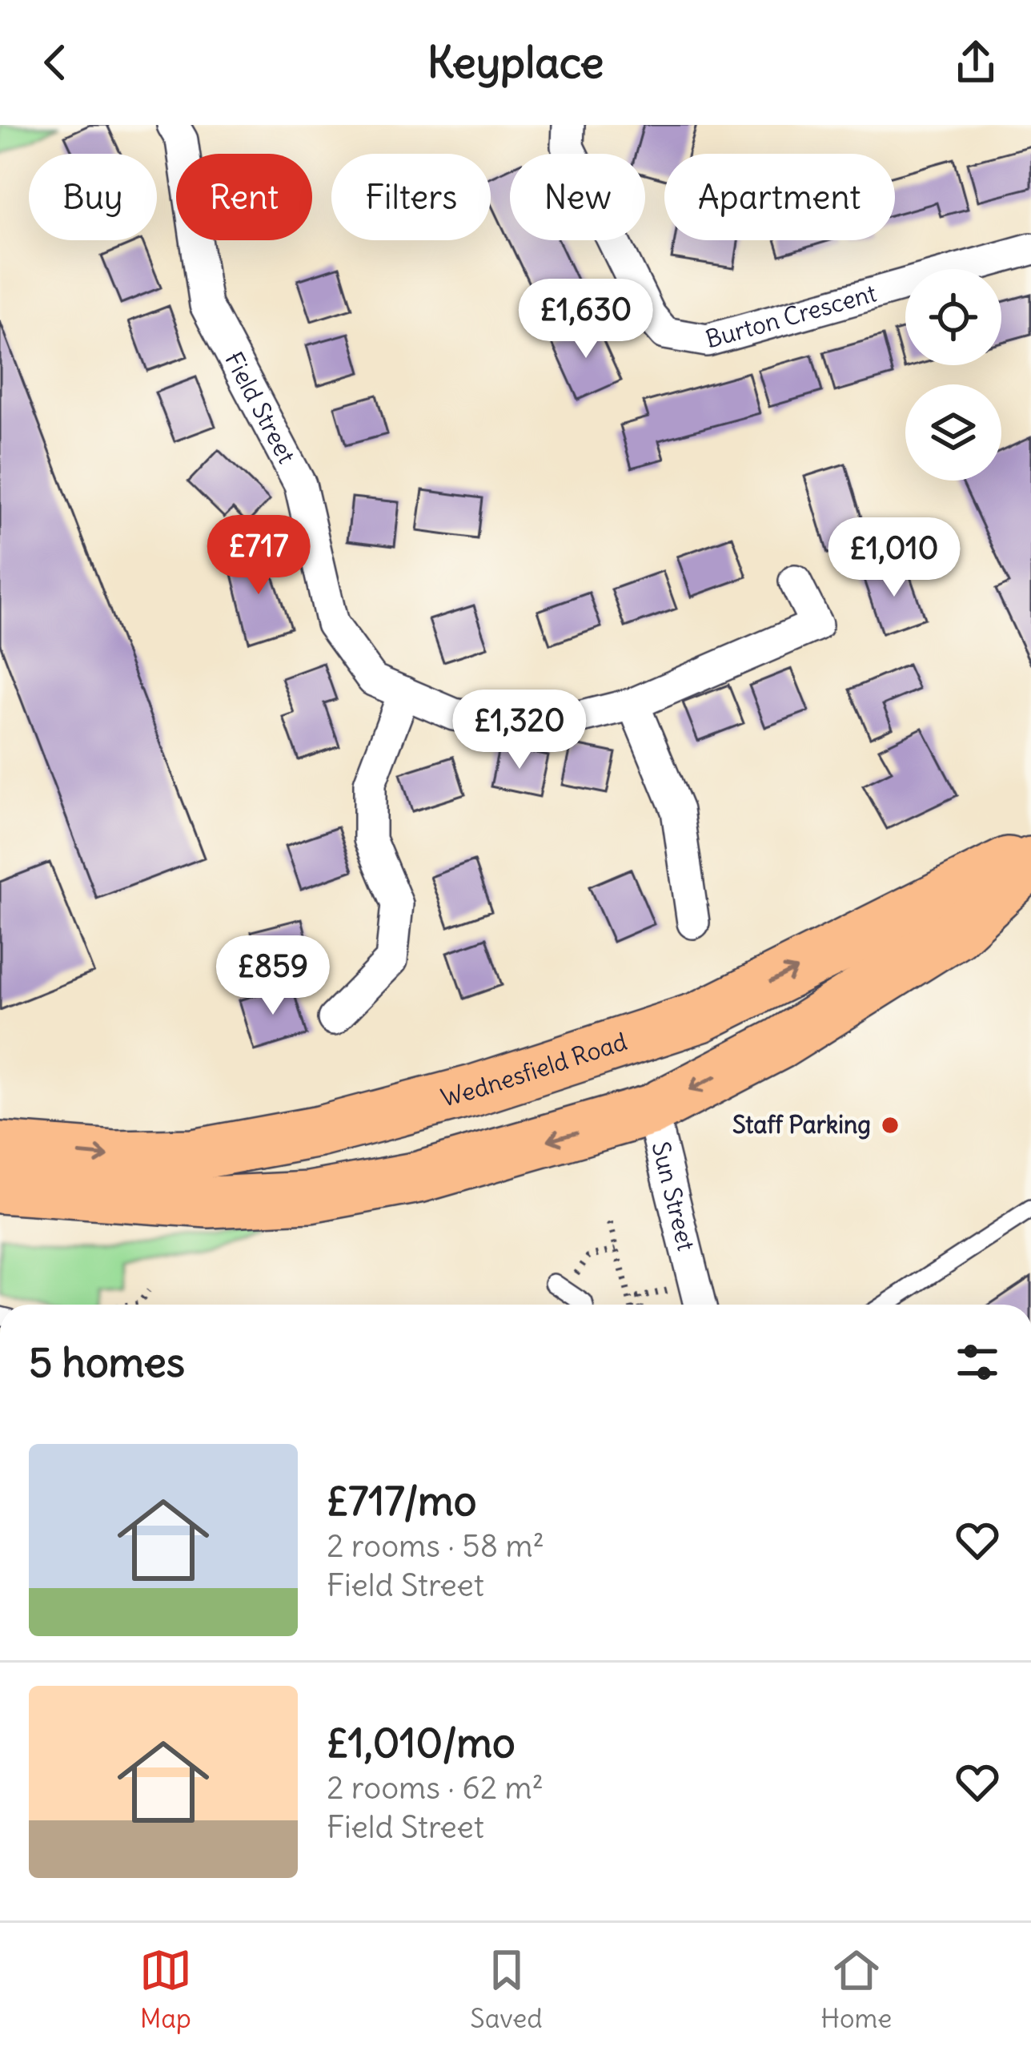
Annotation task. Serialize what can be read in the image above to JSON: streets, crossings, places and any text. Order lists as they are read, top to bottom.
{
  "streets": {
    "main road": ["Wednesfield Road"],
    "street": ["Burton Crescent", "Field Street", "Sun Street"]
  },
  "places": ["Staff Parking"],
  "page": {
    "header": "Keyplace",
    "chip": [
      "Buy",
      "Rent",
      "Filters",
      "New",
      "Apartment"
    ],
    "price": [
      "£1,630",
      "£717",
      "£1,010",
      "£1,320",
      "£859"
    ],
    "heading": "5 homes",
    "list": [
      {
        "name": "£717/mo",
        "note": "2 rooms · 58 m² · Field Street"
      },
      {
        "name": "£1,010/mo",
        "note": "2 rooms · 62 m² · Field Street"
      }
    ],
    "tabs": ["Map", "Saved", "Home"]
  }
}
